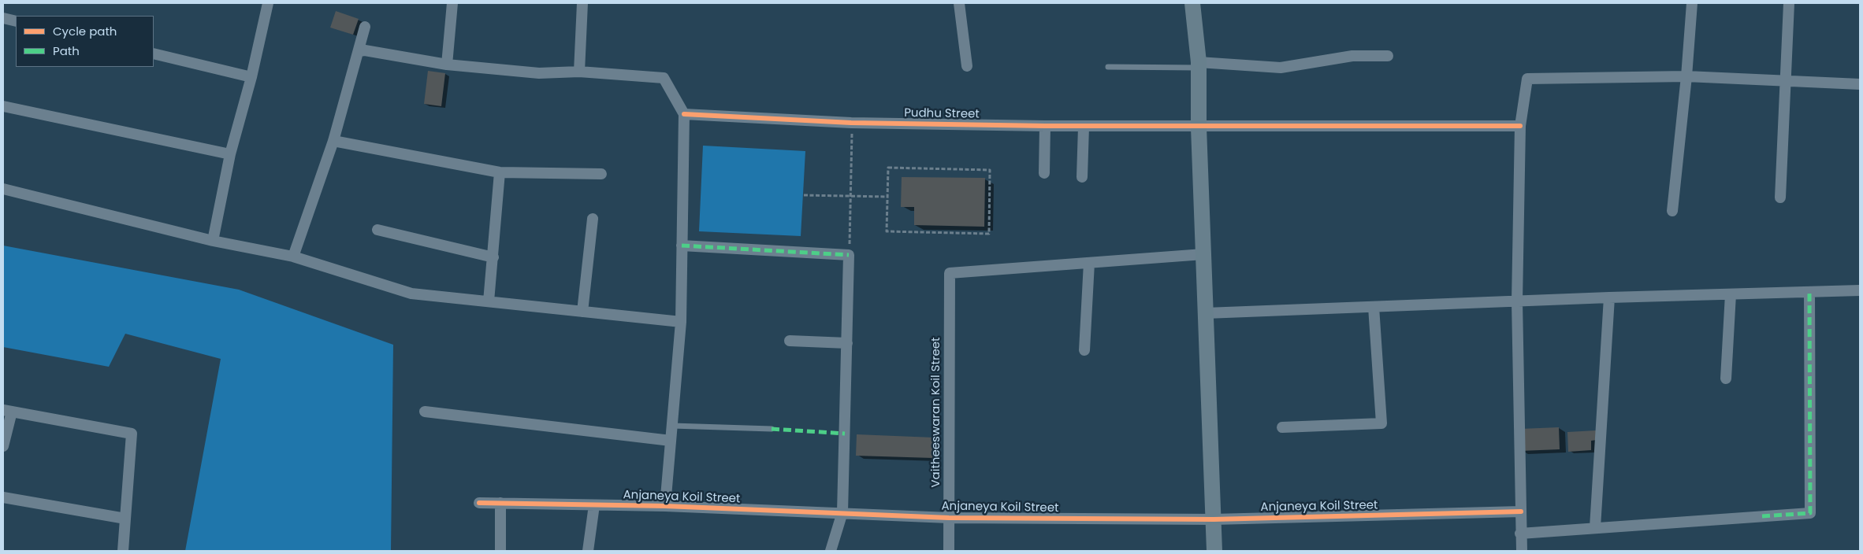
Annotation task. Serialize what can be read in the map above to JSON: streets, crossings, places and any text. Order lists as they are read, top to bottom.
{
  "streets": {
    "street": ["Pudhu Street", "Vaitheeswaran Koil Street", "Anjaneya Koil Street"]
  },
  "crossings": [
    ["Vaitheeswaran Koil Street", "Anjaneya Koil Street"]
  ],
  "legend": ["Cycle path", "Path"]
}
